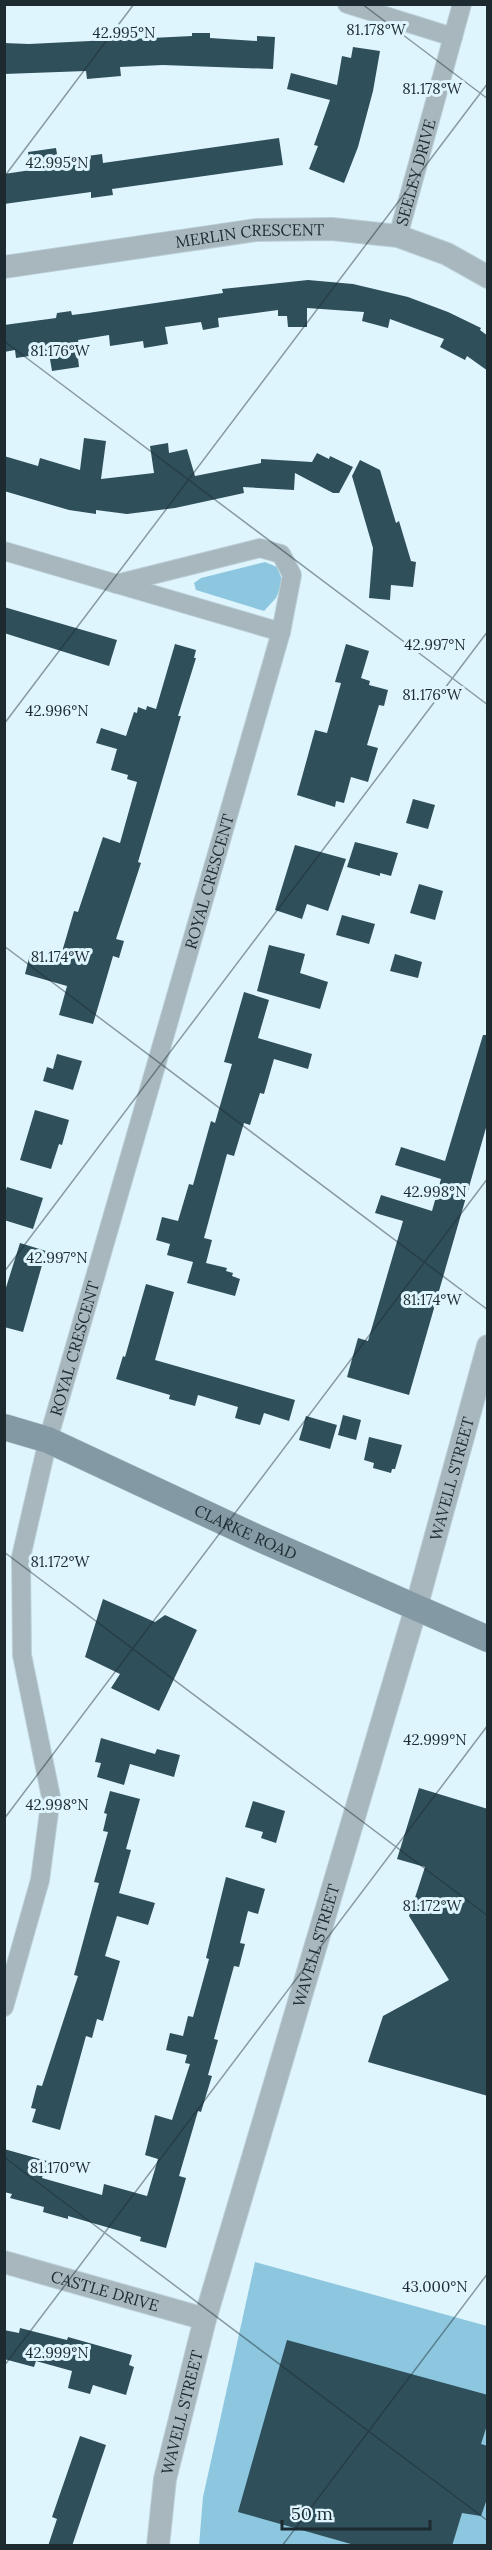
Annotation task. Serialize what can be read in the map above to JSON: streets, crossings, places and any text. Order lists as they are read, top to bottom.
{
  "streets": {
    "main road": ["CLARKE ROAD"],
    "street": [
      "SEELEY DRIVE",
      "MERLIN CRESCENT",
      "ROYAL CRESCENT",
      "WAVELL STREET",
      "CASTLE DRIVE"
    ]
  },
  "crossings": [
    ["SEELEY DRIVE", "MERLIN CRESCENT"],
    ["ROYAL CRESCENT", "CLARKE ROAD"],
    ["WAVELL STREET", "CLARKE ROAD"],
    ["WAVELL STREET", "CASTLE DRIVE"]
  ],
  "scale_bar": "50 m",
  "coordinates": [
    "81.178°W",
    "42.995°N",
    "81.176°W",
    "42.997°N",
    "42.996°N",
    "81.174°W",
    "42.998°N",
    "81.172°W",
    "42.999°N",
    "81.170°W",
    "43.000°N"
  ]
}
